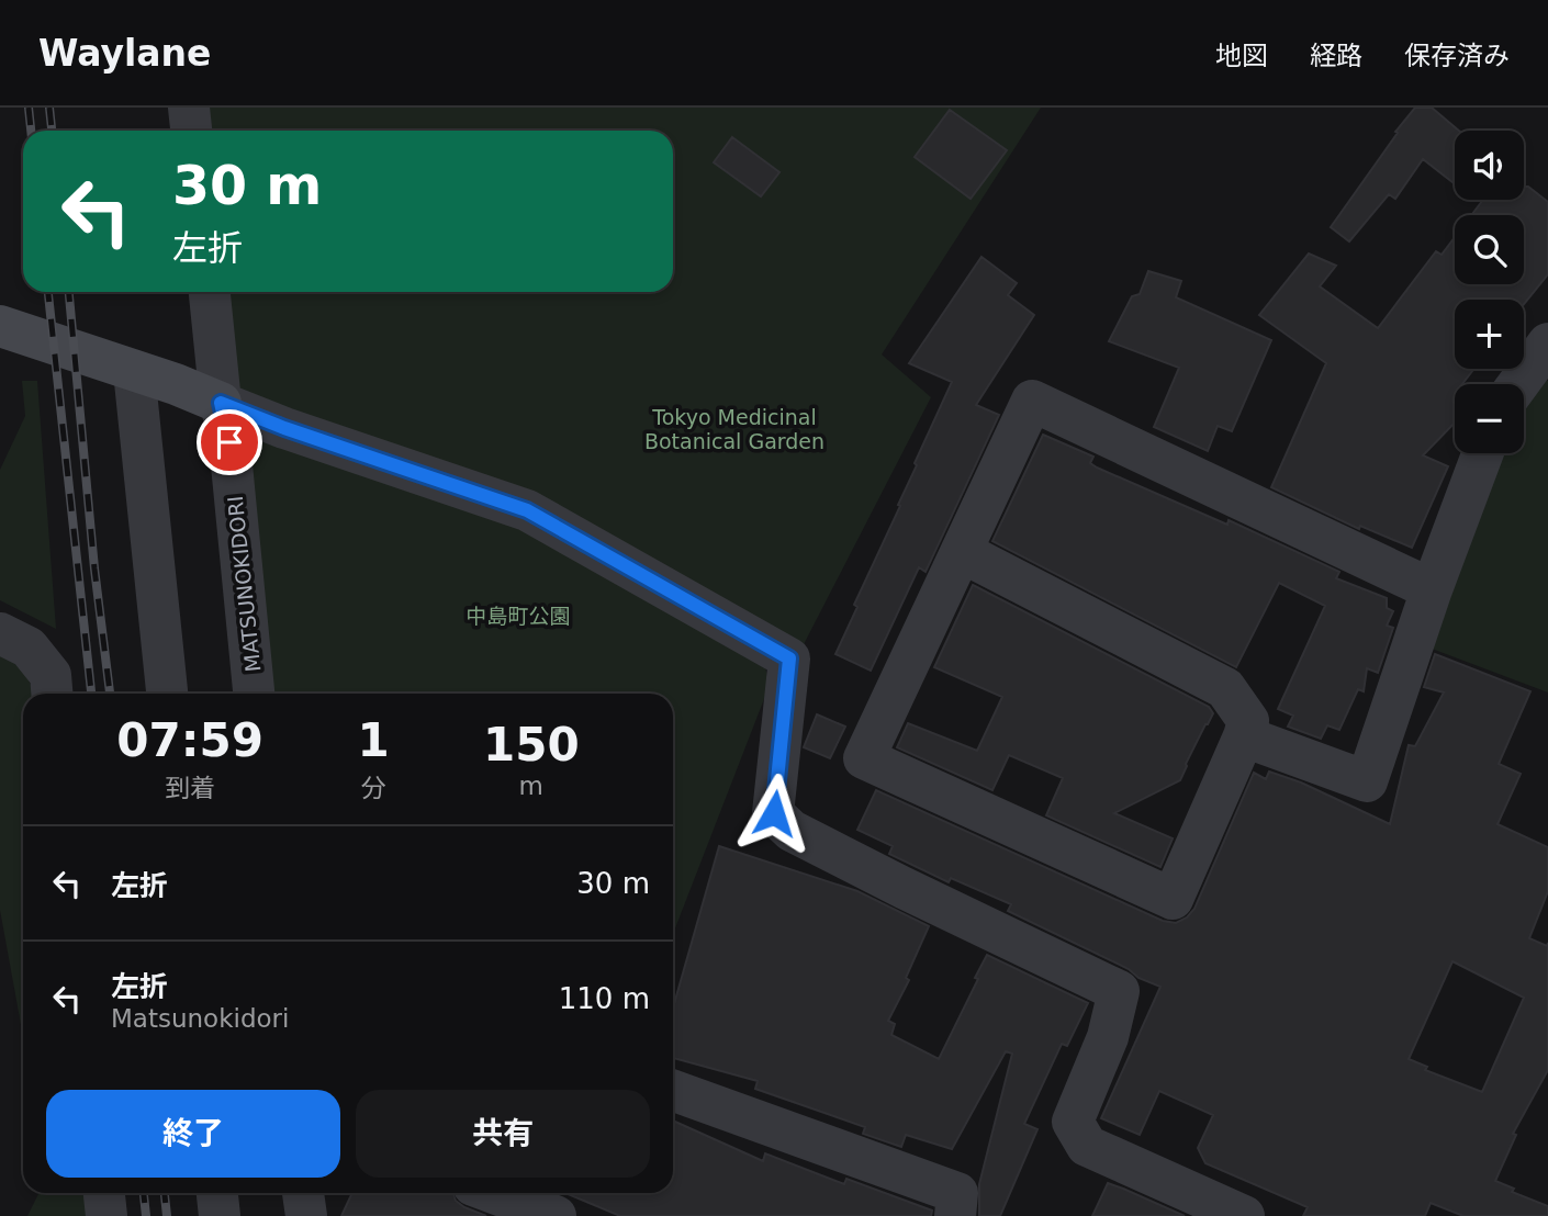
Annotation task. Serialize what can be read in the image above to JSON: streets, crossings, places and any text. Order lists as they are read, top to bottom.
{
  "streets": {
    "street": ["MATSUNOKIDORI"]
  },
  "parks": ["Tokyo Medicinal Botanical Garden", "中島町公園"],
  "page": {
    "header": "Waylane",
    "nav": ["地図", "経路", "保存済み"],
    "map_buttons": ["+", "−"],
    "turn": ["30 m", "左折"],
    "eta": [
      "07:59",
      "到着",
      "1",
      "分",
      "150",
      "m"
    ],
    "list": [
      {
        "name": "左折",
        "value": "30 m"
      },
      {
        "name": "左折",
        "note": "Matsunokidori",
        "value": "110 m"
      }
    ],
    "buttons": ["終了", "共有"]
  }
}
